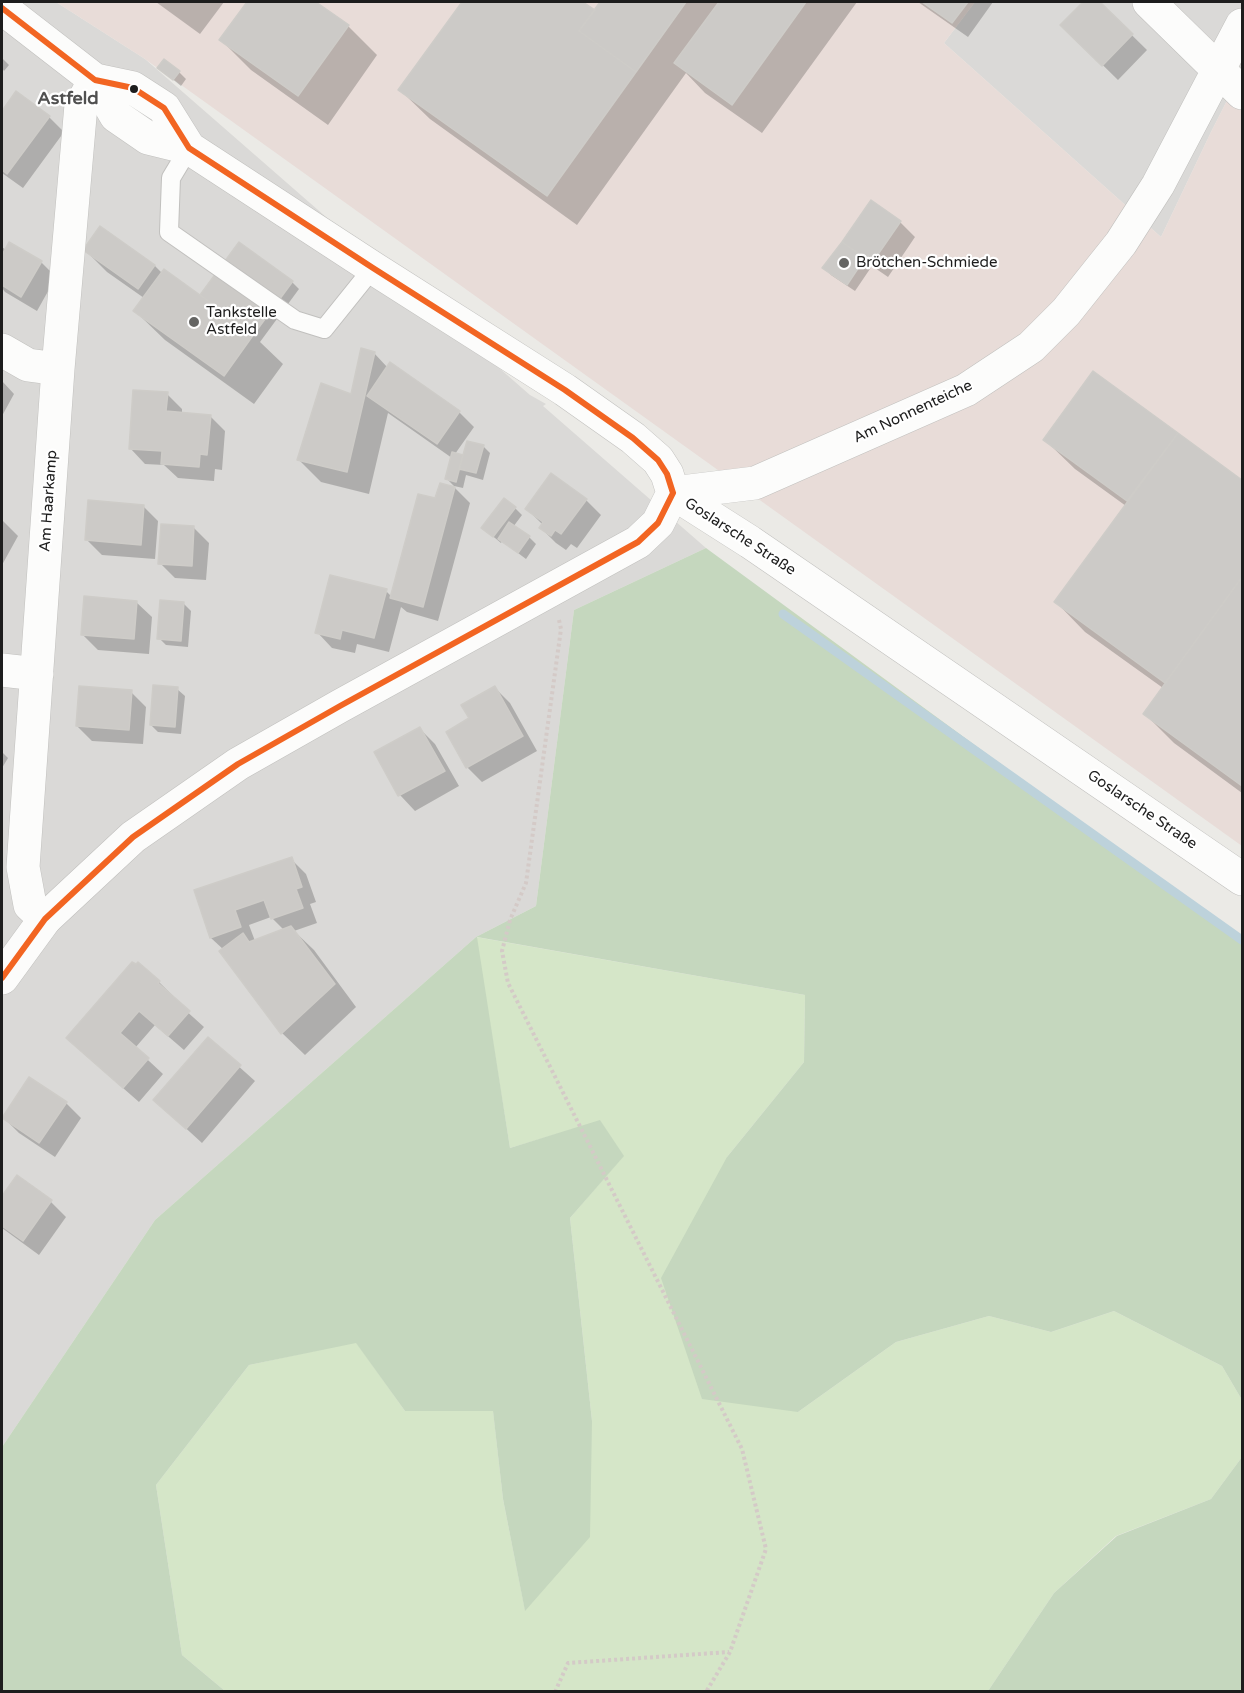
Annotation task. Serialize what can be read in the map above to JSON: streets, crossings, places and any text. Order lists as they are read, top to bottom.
{
  "streets": {
    "street": ["Am Nonnenteiche", "Am Haarkamp", "Goslarsche Straße"]
  },
  "crossings": [
    ["Am Nonnenteiche", "Goslarsche Straße"],
    ["Am Haarkamp", "Goslarsche Straße"]
  ],
  "districts": ["Astfeld"],
  "places": ["Brötchen-Schmiede", "Tankstelle Astfeld"]
}
